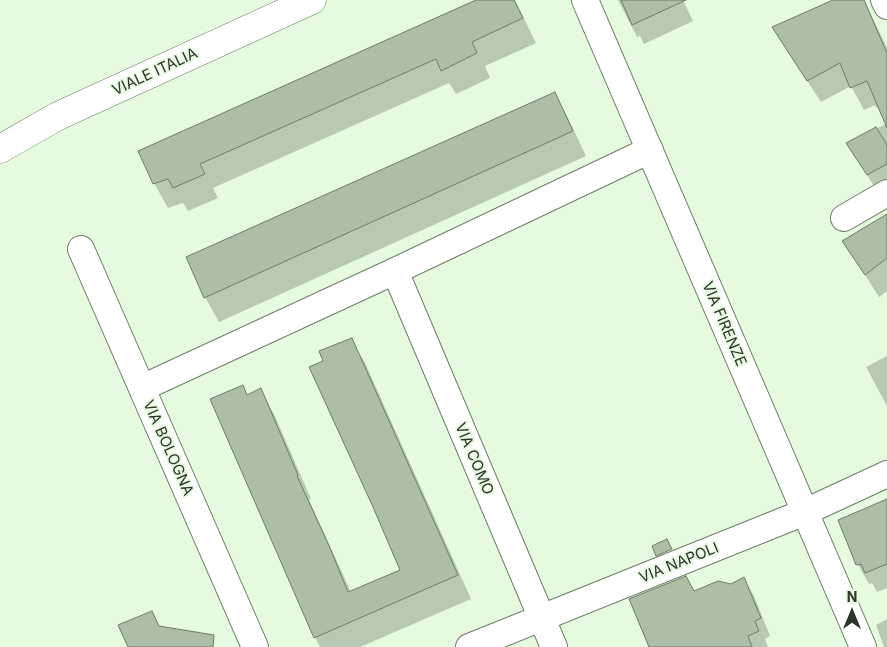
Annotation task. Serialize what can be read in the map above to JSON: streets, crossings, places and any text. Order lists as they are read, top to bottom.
{
  "streets": {
    "street": [
      "VIALE ITALIA",
      "VIA FIRENZE",
      "VIA BOLOGNA",
      "VIA COMO",
      "VIA NAPOLI"
    ]
  },
  "crossings": [
    ["VIA FIRENZE", "VIA NAPOLI"],
    ["VIA COMO", "VIA NAPOLI"]
  ],
  "north": "top"
}
